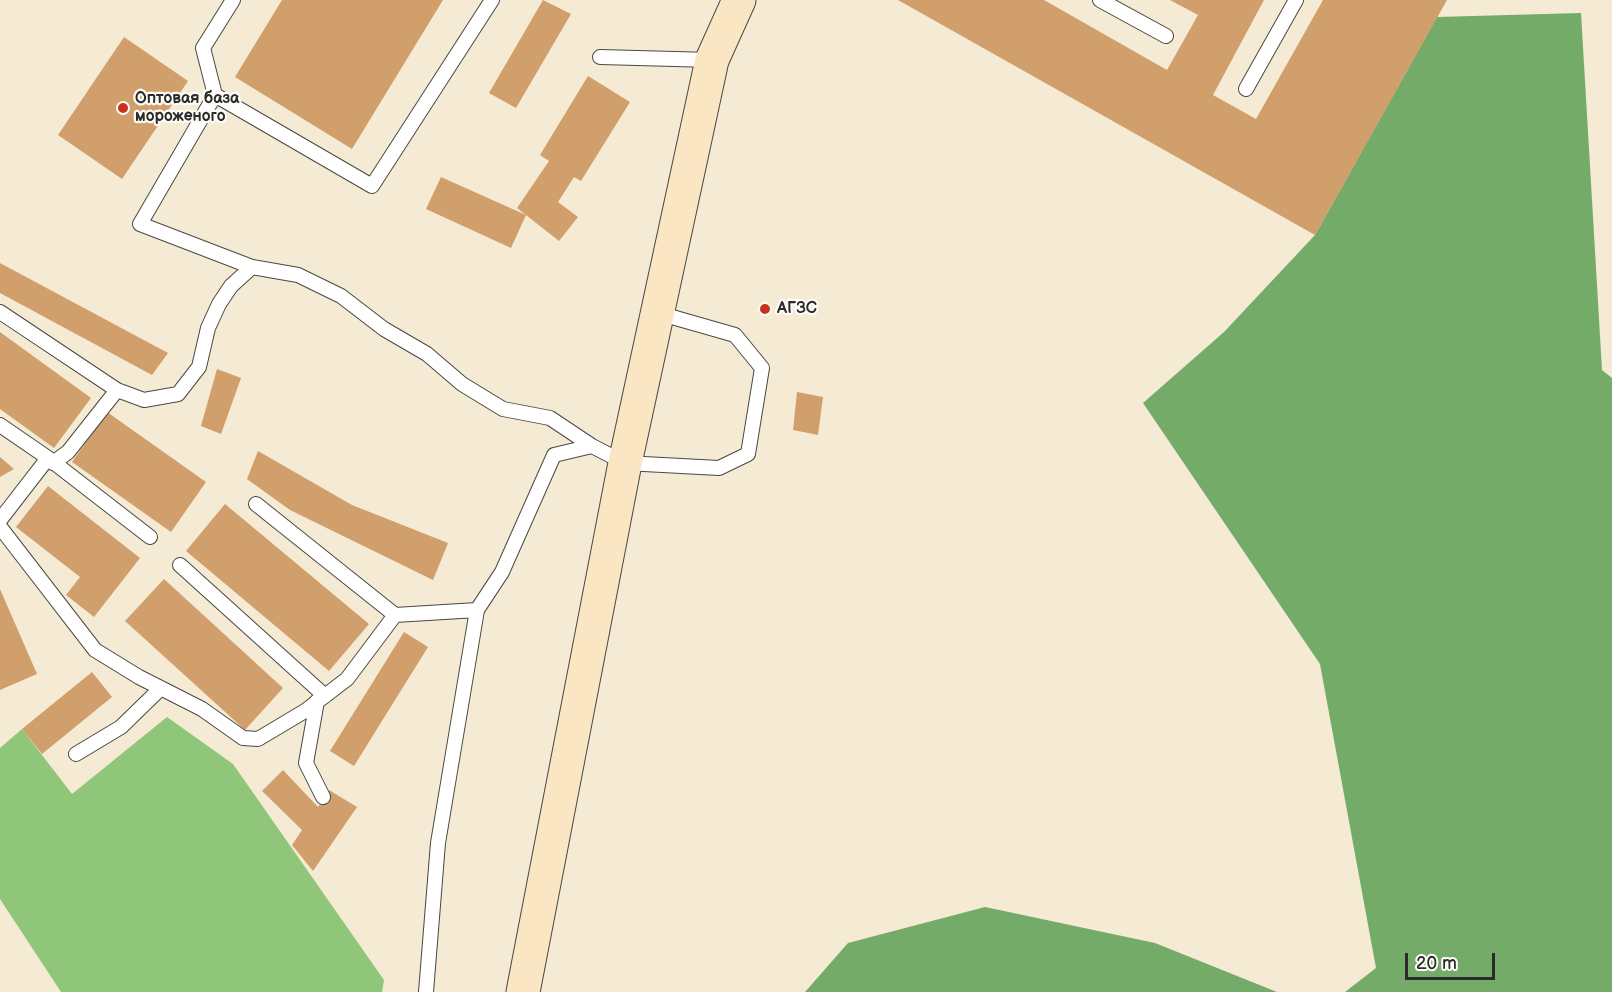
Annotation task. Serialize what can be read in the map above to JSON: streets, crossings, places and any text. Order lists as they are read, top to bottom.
{
  "places": ["Оптовая база мороженого", "АГЗС"],
  "scale_bar": "20 m"
}
